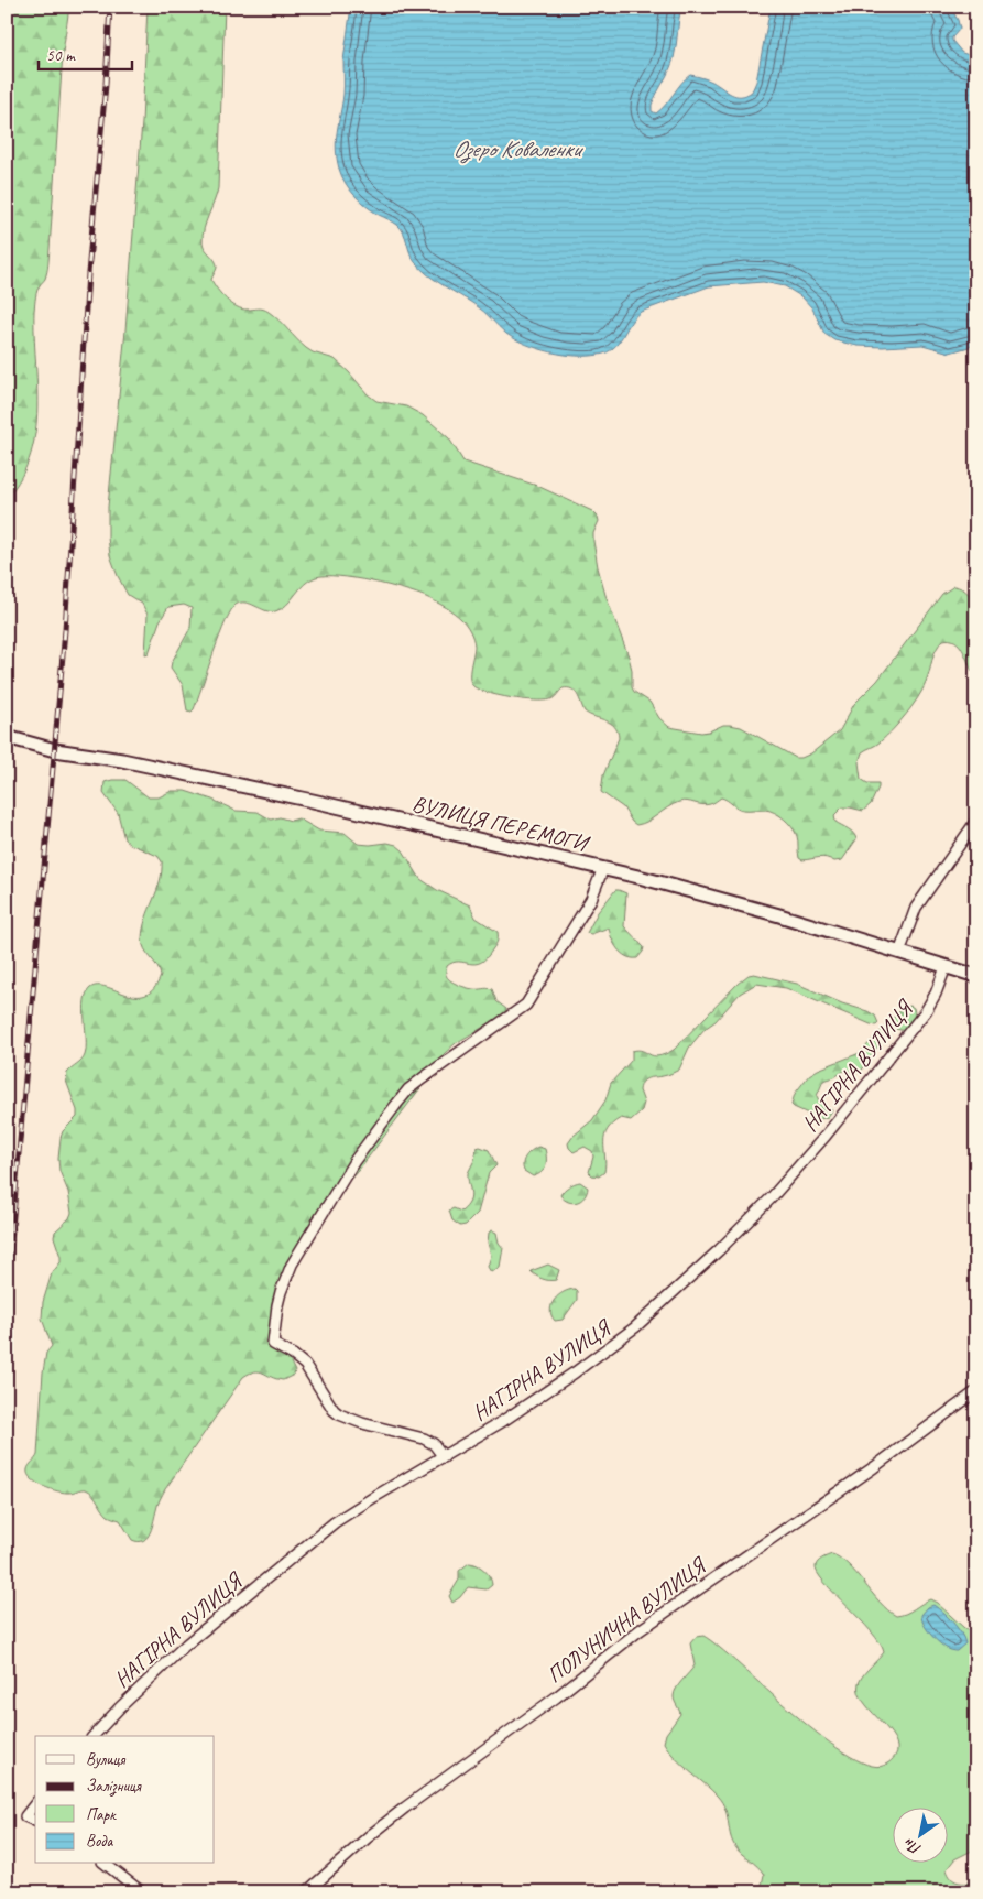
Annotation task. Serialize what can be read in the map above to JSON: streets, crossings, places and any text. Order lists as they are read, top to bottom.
{
  "streets": {
    "street": ["ВУЛИЦЯ ПЕРЕМОГИ", "НАГІРНА ВУЛИЦЯ", "ПОЛУНИЧНА ВУЛИЦЯ"]
  },
  "crossings": [
    ["ВУЛИЦЯ ПЕРЕМОГИ", "НАГІРНА ВУЛИЦЯ"]
  ],
  "water": ["Озеро Коваленки"],
  "legend": [
    "Вулиця",
    "Залізниця",
    "Парк",
    "Вода"
  ],
  "scale_bar": "50 m",
  "north": "bottom left"
}
